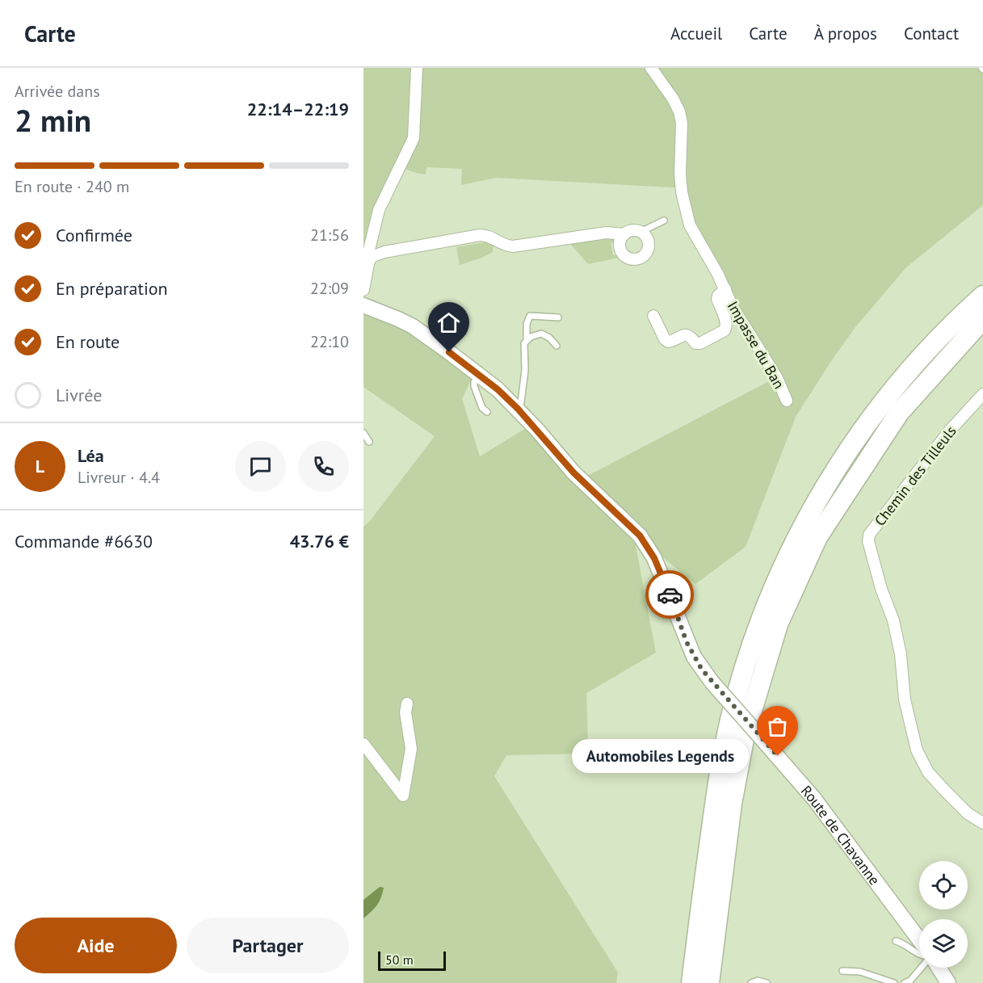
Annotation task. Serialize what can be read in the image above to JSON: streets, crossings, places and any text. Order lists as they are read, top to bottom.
{
  "streets": {
    "main road": ["Route de Chavanne"],
    "street": ["Impasse du Ban", "Chemin des Tilleuls"]
  },
  "places": ["Automobiles Legends"],
  "scale_bar": "50 m",
  "page": {
    "header": "Carte",
    "nav": [
      "Accueil",
      "Carte",
      "À propos",
      "Contact"
    ],
    "heading": ["2 min", "Arrivée dans", "22:14–22:19"],
    "panel": [
      "Léa",
      "Livreur · 4.4",
      "Commande #6630",
      "43.76 €"
    ],
    "bar": "En route · 240 m",
    "list": [
      ["Confirmée", "21:56"],
      ["En préparation", "22:09"],
      ["En route", "22:10"],
      "Livrée"
    ],
    "round": "L",
    "bubble": "Automobiles Legends",
    "buttons": ["Aide", "Partager"],
    "scale": "50 m"
  }
}
